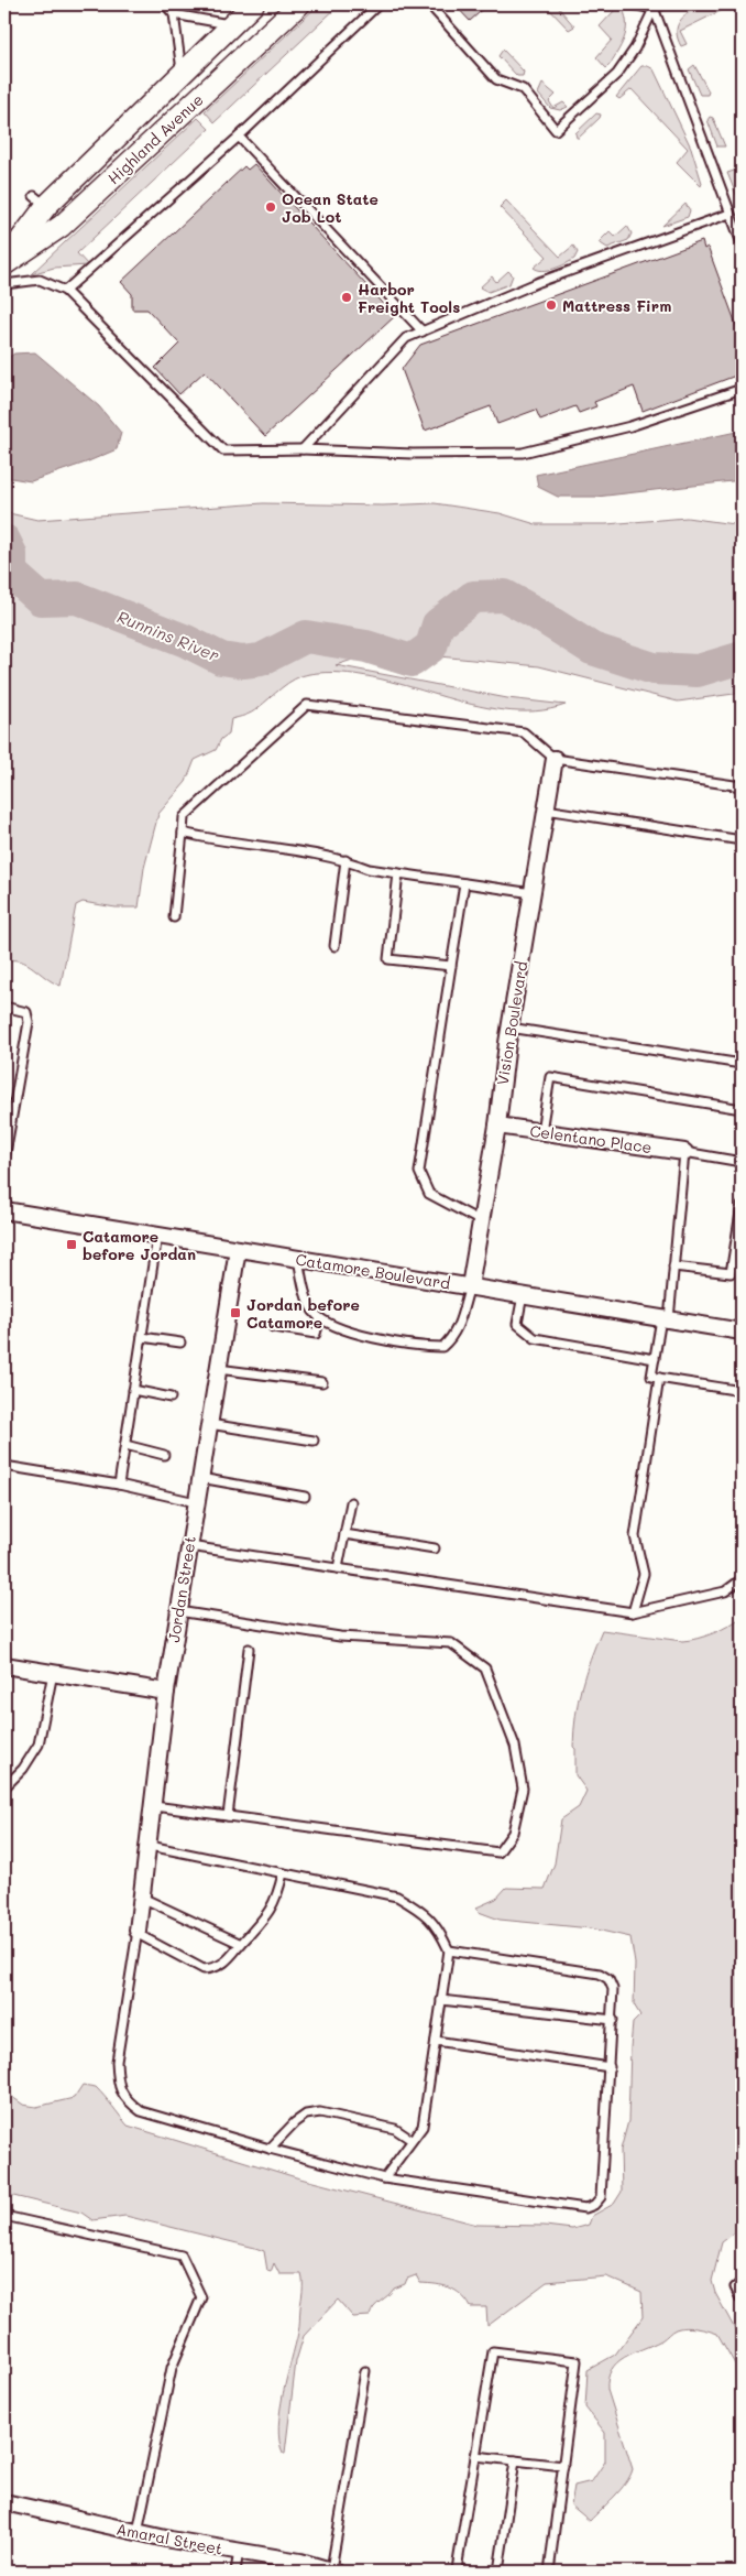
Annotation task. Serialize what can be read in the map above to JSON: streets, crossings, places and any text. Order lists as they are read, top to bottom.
{
  "streets": {
    "main road": ["Highland Avenue"],
    "street": [
      "Vision Boulevard",
      "Celentano Place",
      "Catamore Boulevard",
      "Jordan Street",
      "Amaral Street"
    ]
  },
  "crossings": [
    ["Vision Boulevard", "Celentano Place"],
    ["Vision Boulevard", "Catamore Boulevard"],
    ["Catamore Boulevard", "Jordan Street"]
  ],
  "water": ["Runnins River"],
  "places": {
    "other": ["Ocean State Job Lot", "Harbor Freight Tools", "Mattress Firm"],
    "transit": ["Catamore before Jordan", "Jordan before Catamore"]
  }
}
